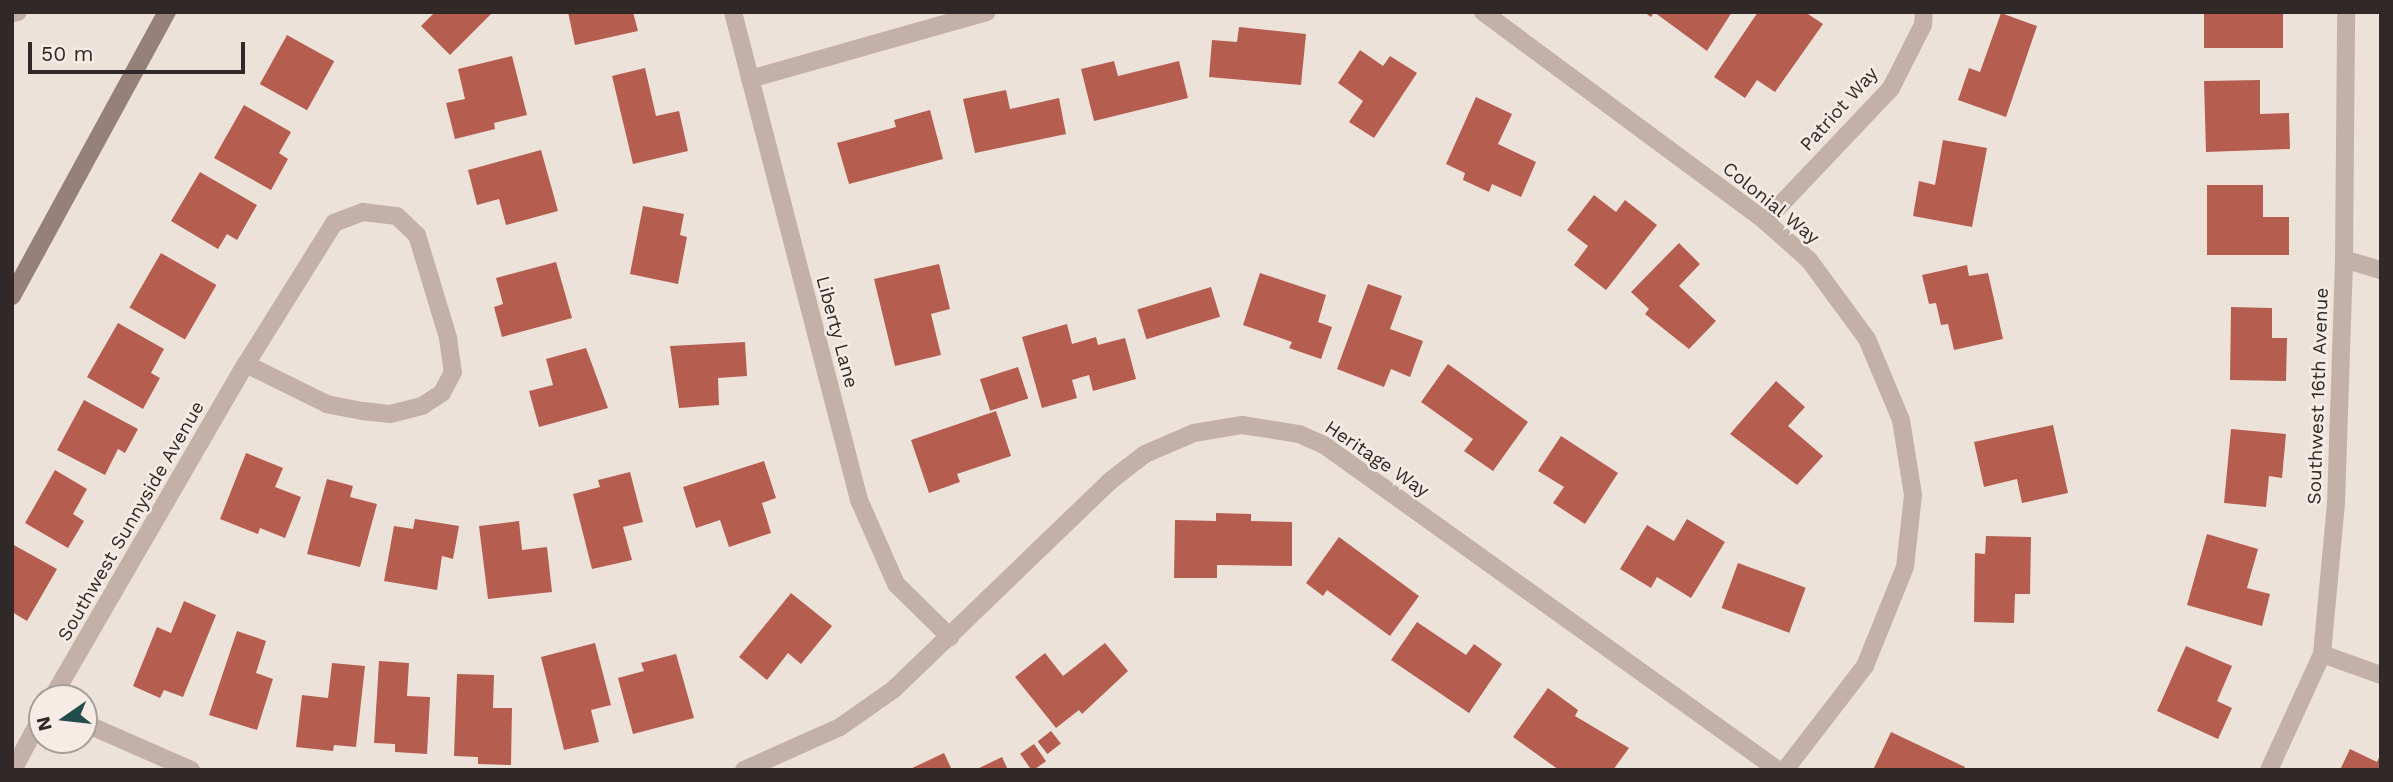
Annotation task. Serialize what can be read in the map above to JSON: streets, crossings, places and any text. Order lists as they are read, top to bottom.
{
  "streets": {
    "street": [
      "Patriot Way",
      "Colonial Way",
      "Liberty Lane",
      "Southwest 16th Avenue",
      "Heritage Way",
      "Southwest Sunnyside Avenue"
    ]
  },
  "crossings": [
    ["Patriot Way", "Colonial Way"],
    ["Liberty Lane", "Heritage Way"]
  ],
  "scale_bar": "50 m",
  "north": "left"
}
